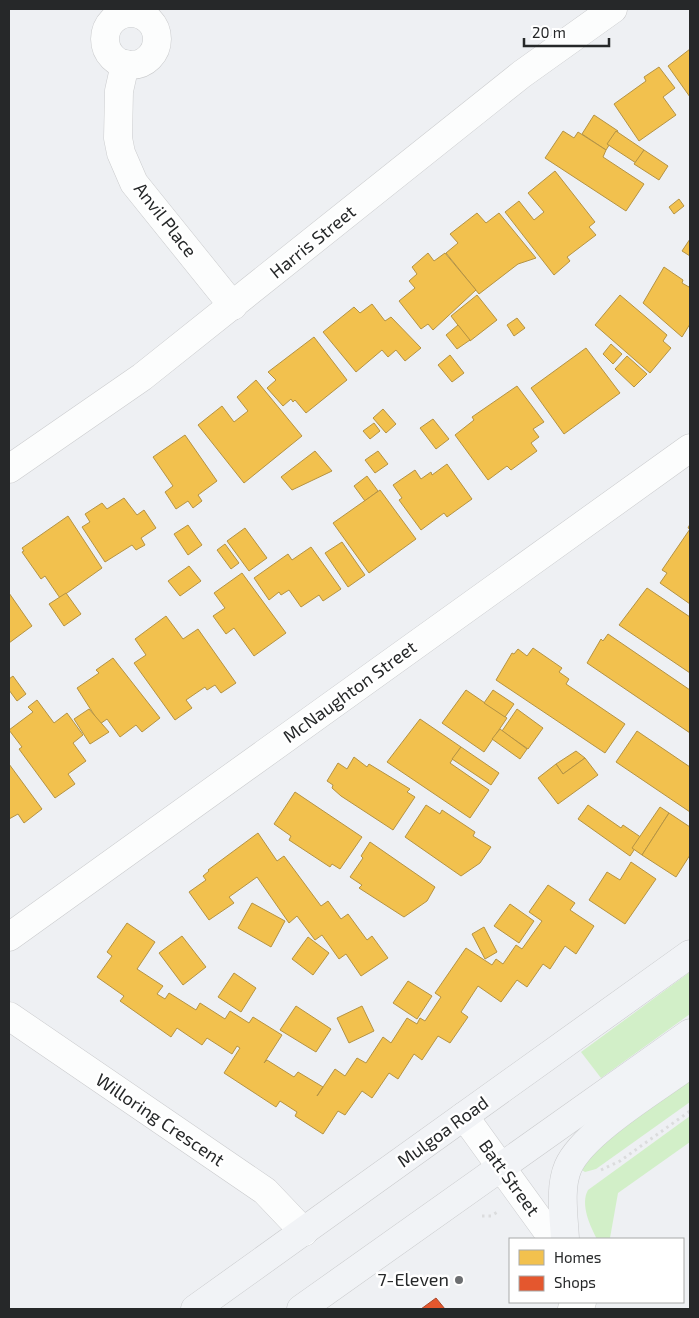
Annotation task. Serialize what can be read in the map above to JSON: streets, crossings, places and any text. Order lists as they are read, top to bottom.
{
  "streets": {
    "main road": ["Mulgoa Road"],
    "street": [
      "Anvil Place",
      "Harris Street",
      "McNaughton Street",
      "Willoring Crescent",
      "Batt Street"
    ]
  },
  "crossings": [
    ["Anvil Place", "Harris Street"],
    ["Willoring Crescent", "Mulgoa Road"],
    ["Mulgoa Road", "Batt Street"]
  ],
  "places": ["7-Eleven"],
  "legend": ["Homes", "Shops"],
  "scale_bar": "20 m"
}
